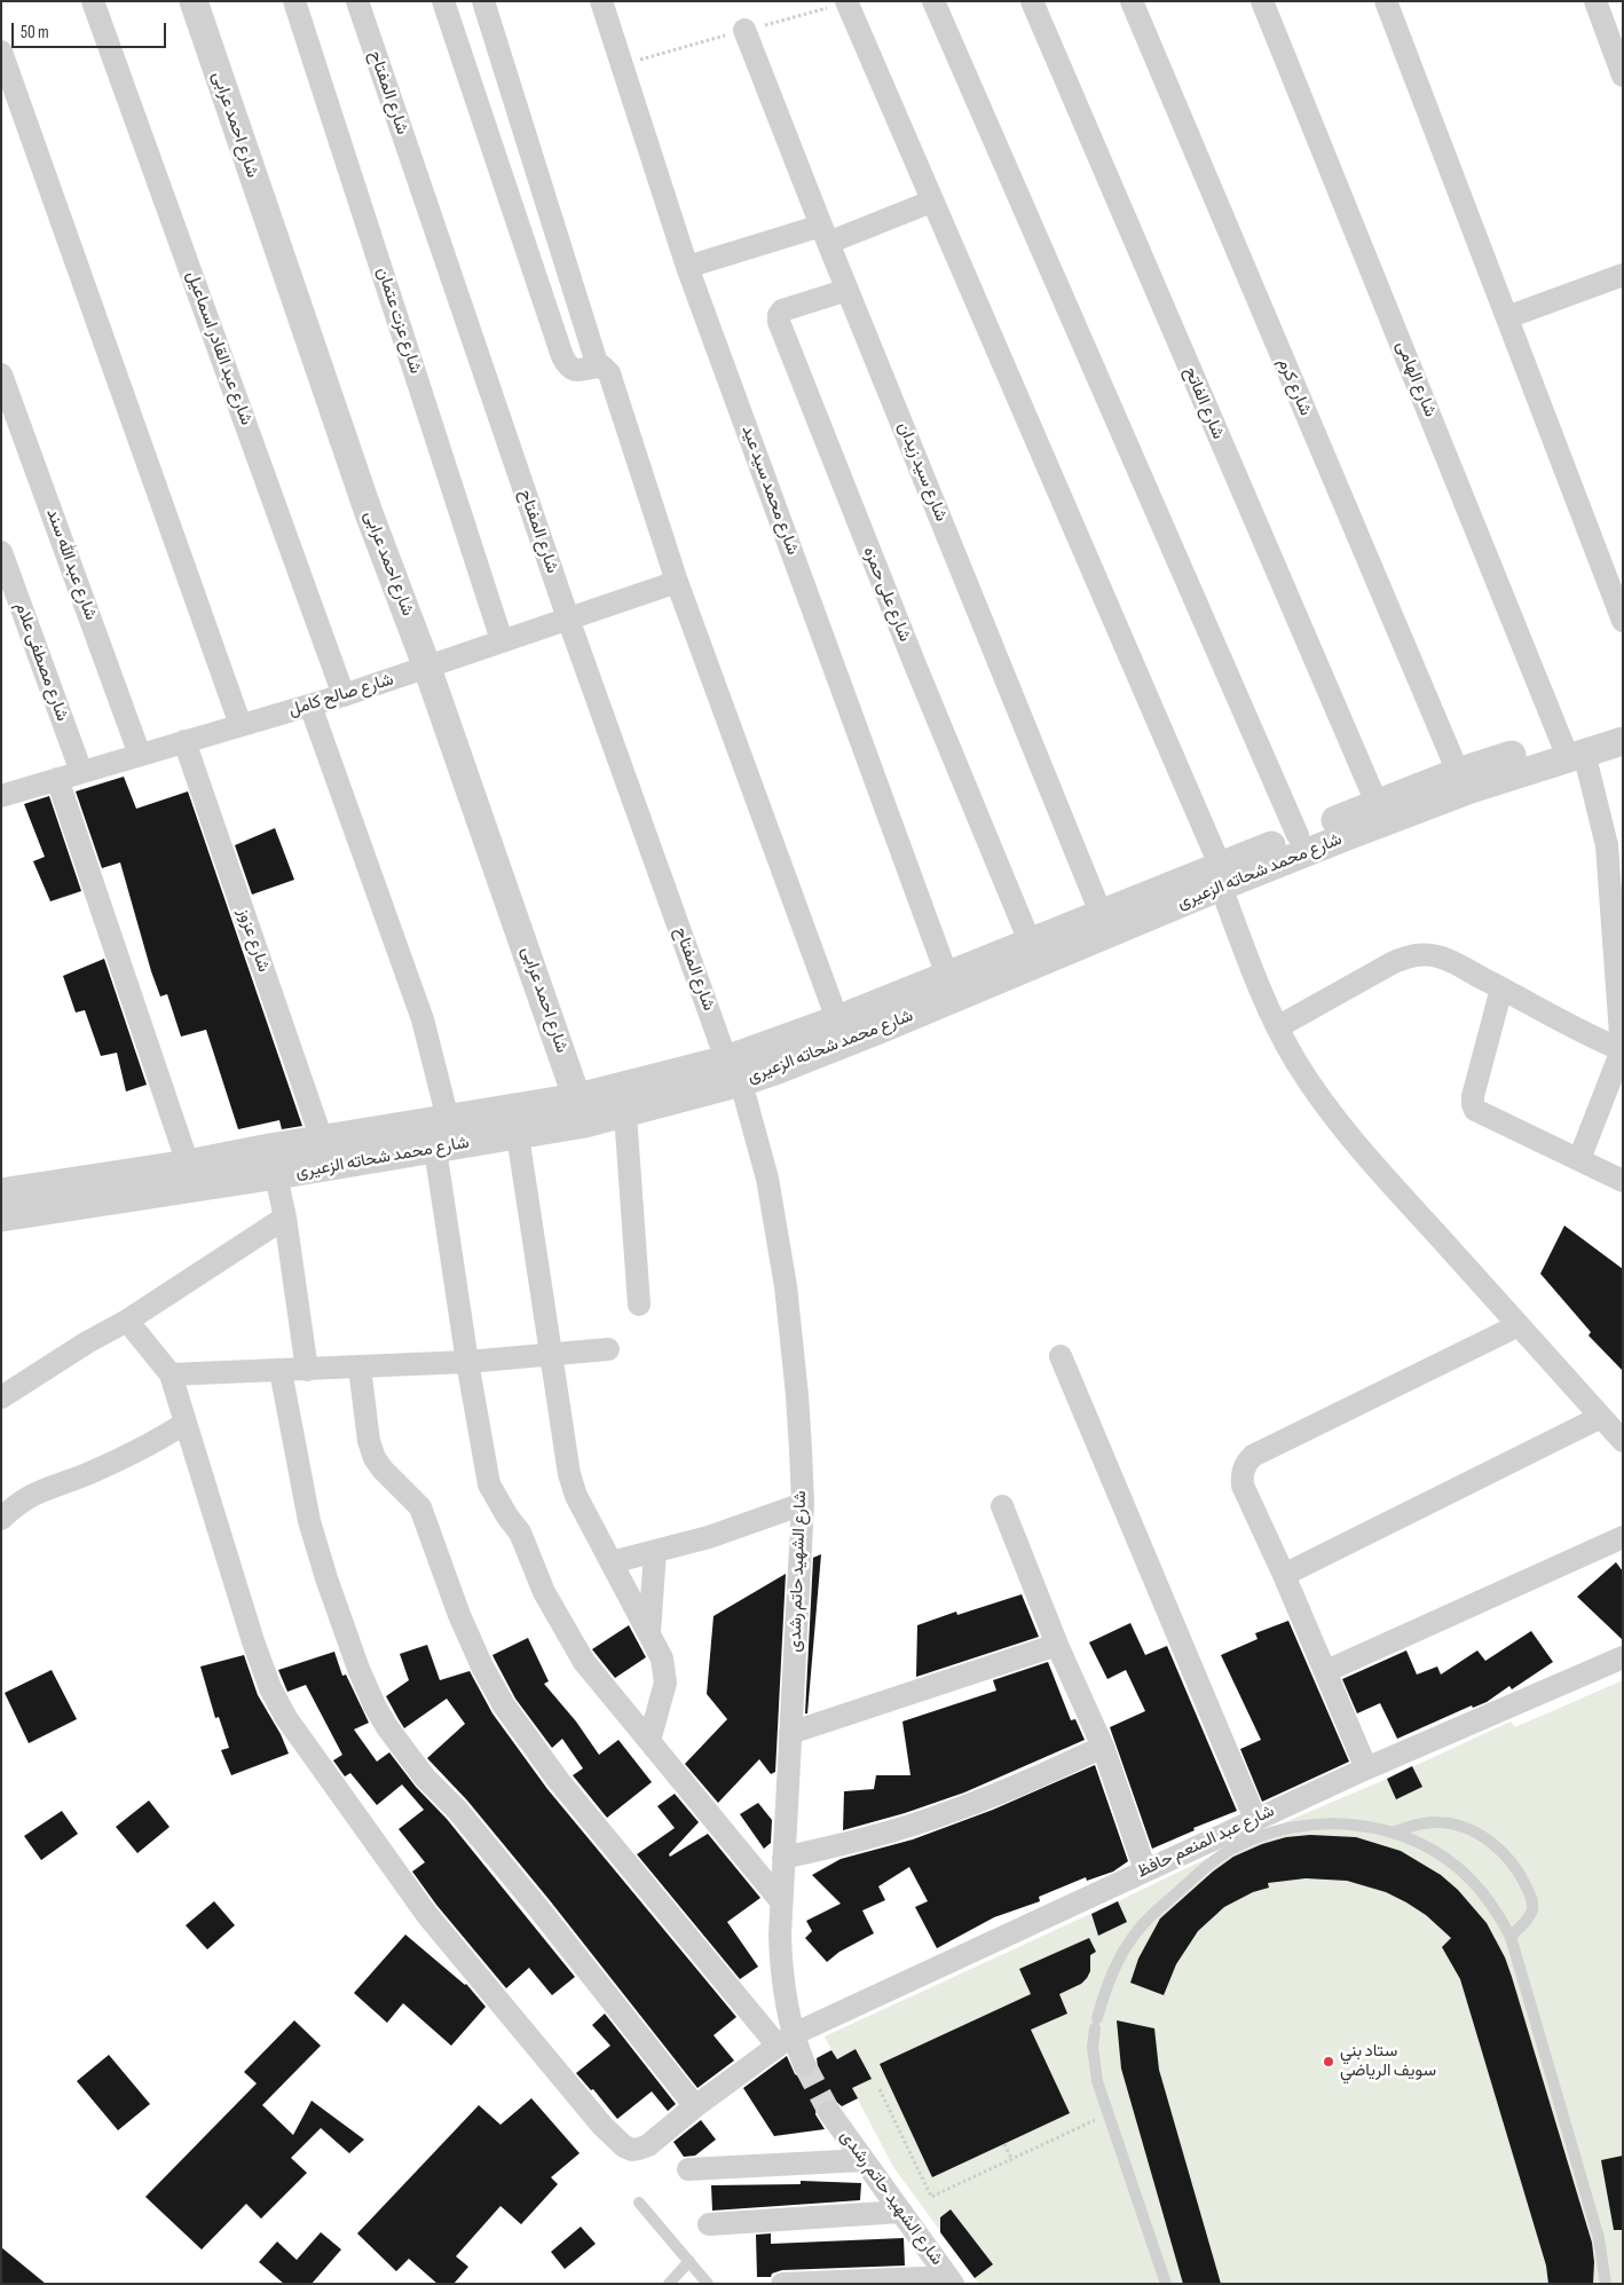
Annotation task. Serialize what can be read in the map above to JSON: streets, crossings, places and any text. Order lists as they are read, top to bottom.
{
  "streets": {
    "street": [
      "شارع المفتاح",
      "شارع احمد عرابى",
      "شارع عزت عتمان",
      "شارع عبد القادر اسماعيل",
      "شارع الهامى",
      "شارع كرم",
      "شارع الفاتح",
      "شارع سيد زيدان",
      "شارع محمد سيد عيد",
      "شارع عبد الله سند",
      "شارع على حمزه",
      "شارع مصطفى علام",
      "شارع صالح كامل",
      "شارع محمد شحاته الزعيرى",
      "شارع عزوز",
      "شارع الشهيد حاتم رشدى",
      "شارع عبد المنعم حافظ"
    ]
  },
  "crossings": [
    ["شارع المفتاح", "شارع صالح كامل"],
    ["شارع المفتاح", "شارع محمد شحاته الزعيرى"],
    ["شارع المفتاح", "شارع الشهيد حاتم رشدى"],
    ["شارع احمد عرابى", "شارع صالح كامل"],
    ["شارع احمد عرابى", "شارع محمد شحاته الزعيرى"],
    ["شارع عزت عتمان", "شارع صالح كامل"],
    ["شارع عبد القادر اسماعيل", "شارع صالح كامل"],
    ["شارع الهامى", "شارع محمد شحاته الزعيرى"],
    ["شارع كرم", "شارع محمد شحاته الزعيرى"],
    ["شارع الفاتح", "شارع محمد شحاته الزعيرى"],
    ["شارع سيد زيدان", "شارع على حمزه"],
    ["شارع سيد زيدان", "شارع محمد شحاته الزعيرى"],
    ["شارع محمد سيد عيد", "شارع محمد شحاته الزعيرى"],
    ["شارع عبد الله سند", "شارع صالح كامل"],
    ["شارع على حمزه", "شارع محمد شحاته الزعيرى"],
    ["شارع مصطفى علام", "شارع صالح كامل"],
    ["شارع صالح كامل", "شارع عزوز"],
    ["شارع محمد شحاته الزعيرى", "شارع عزوز"],
    ["شارع محمد شحاته الزعيرى", "شارع الشهيد حاتم رشدى"],
    ["شارع الشهيد حاتم رشدى", "شارع عبد المنعم حافظ"]
  ],
  "places": ["ستاد بني سويف الرياضي"],
  "scale_bar": "50 m"
}
